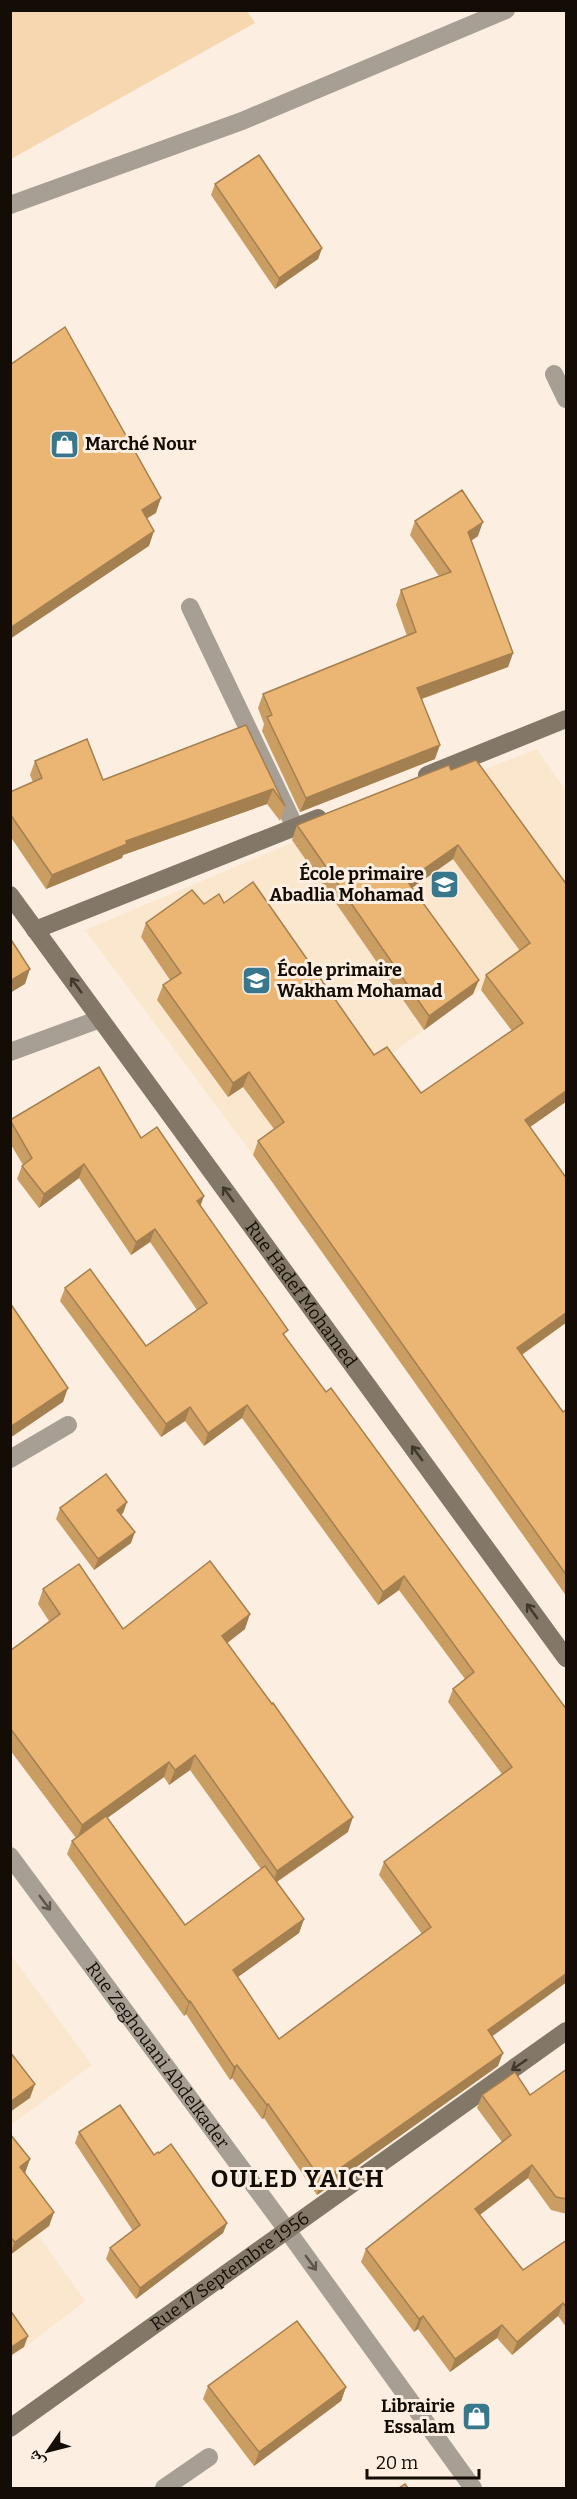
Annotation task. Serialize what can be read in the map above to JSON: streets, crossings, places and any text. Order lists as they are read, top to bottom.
{
  "streets": {
    "street": ["Rue Hadef Mohamed", "Rue Zeghouani Abdelkader", "Rue 17 Septembre 1956"]
  },
  "crossings": [
    ["Rue Zeghouani Abdelkader", "Rue 17 Septembre 1956"]
  ],
  "one_way": ["Rue Hadef Mohamed", "Rue Zeghouani Abdelkader", "Rue 17 Septembre 1956"],
  "districts": ["OULED YAICH"],
  "places": {
    "shop": ["Marché Nour", "Librairie Essalam"],
    "school or university": ["École primaire Abadlia Mohamad", "École primaire Wakham Mohamad"]
  },
  "scale_bar": "20 m",
  "north": "bottom left"
}
